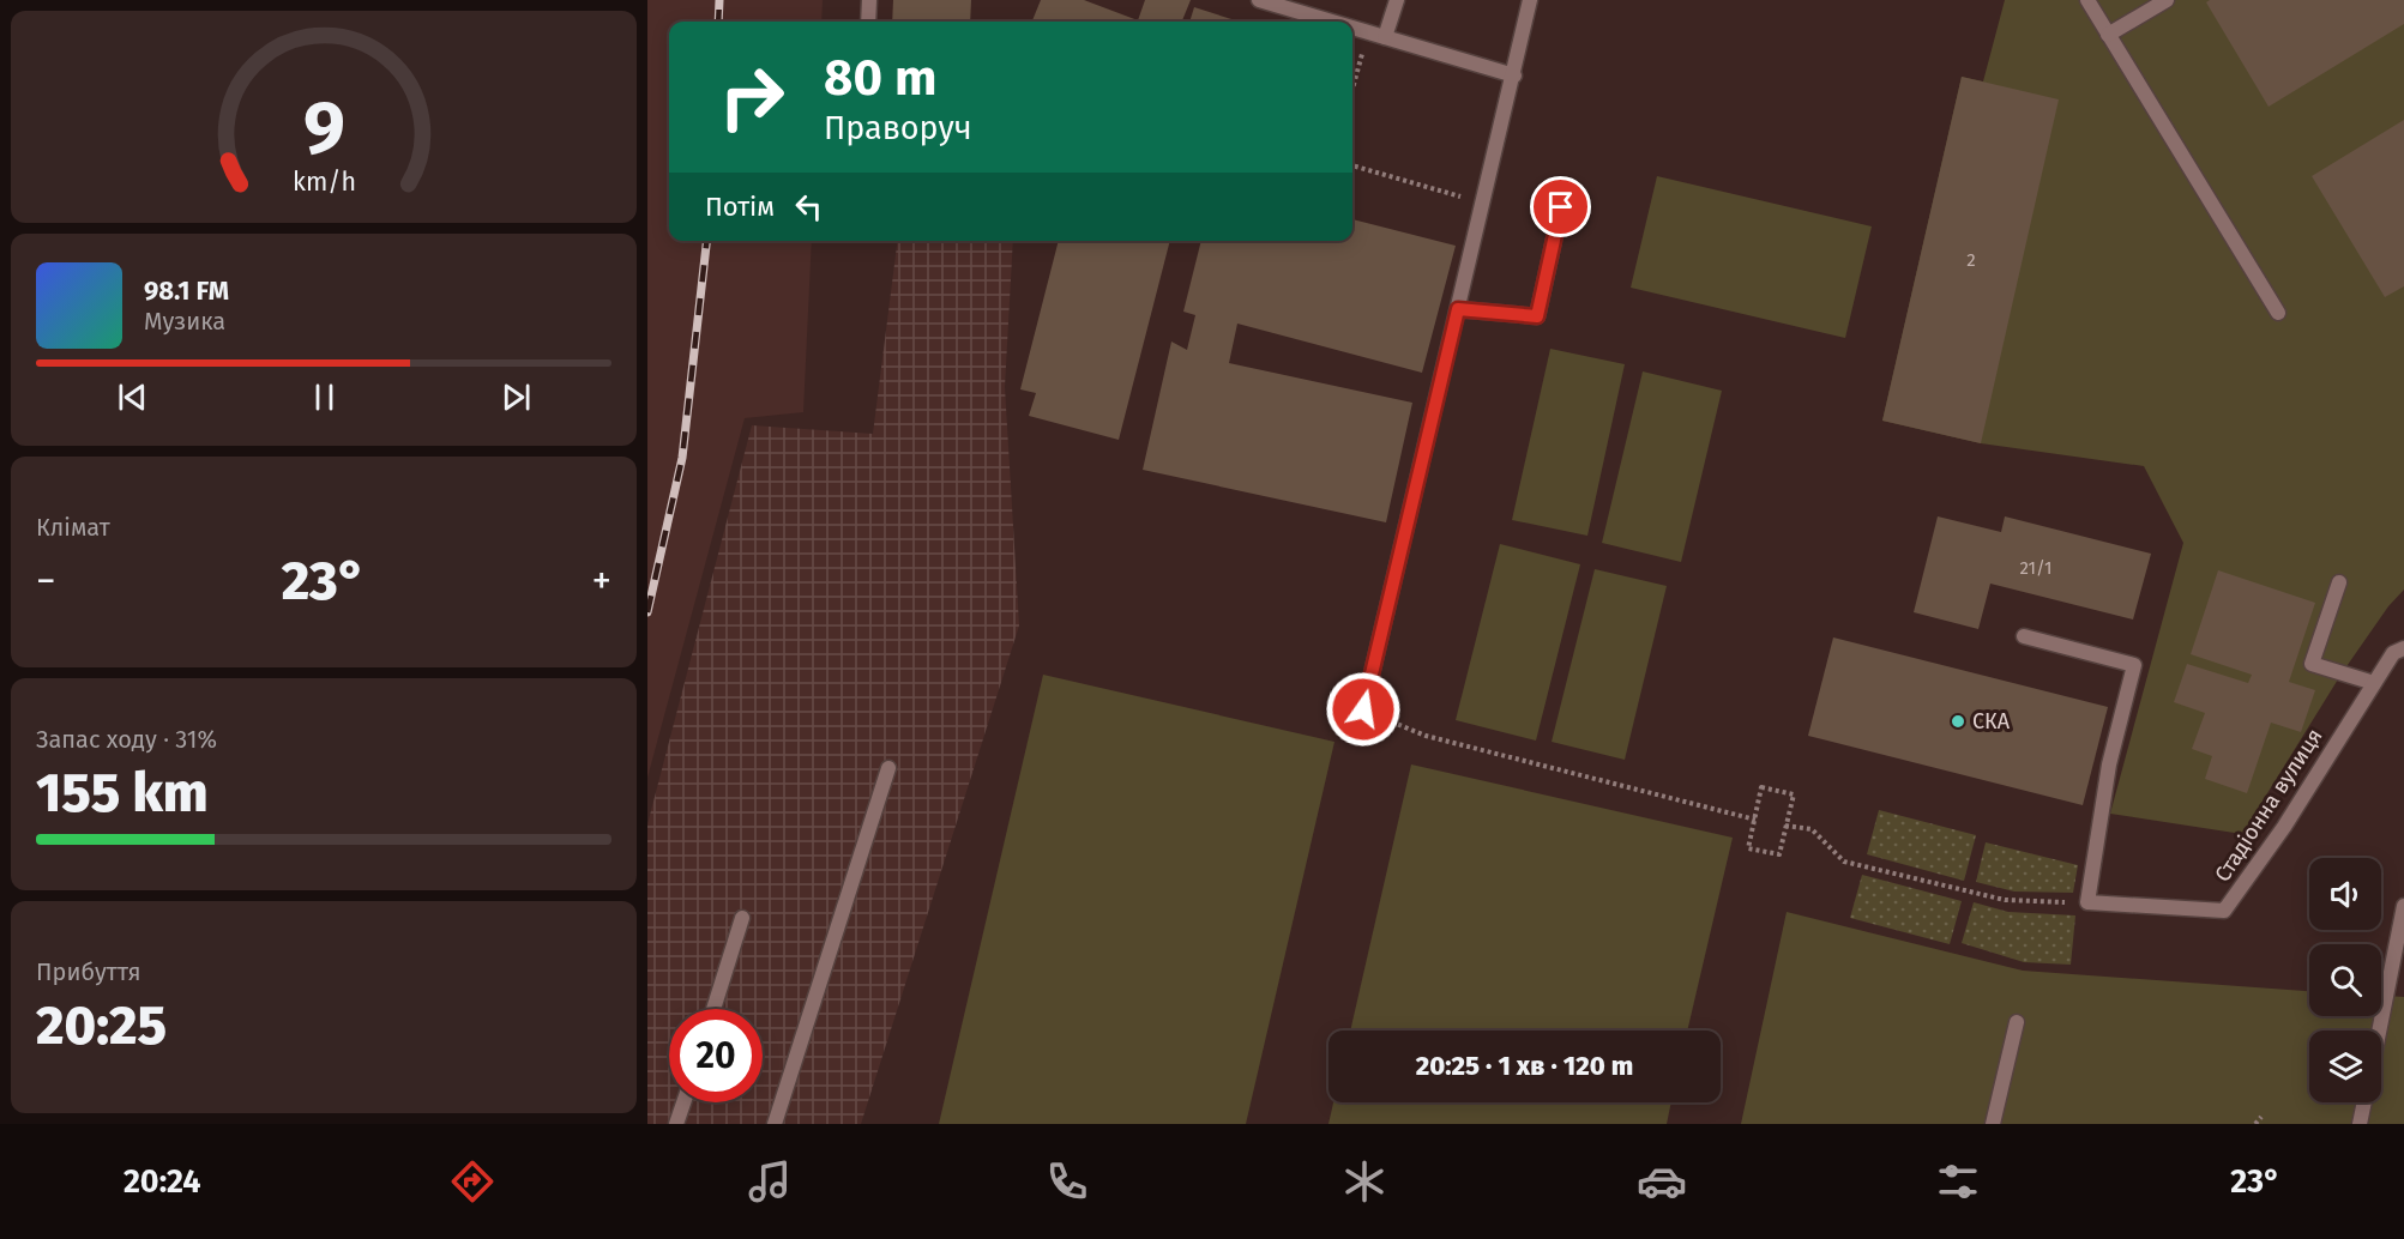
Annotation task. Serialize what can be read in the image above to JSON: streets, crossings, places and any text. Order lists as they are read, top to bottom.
{
  "streets": {
    "lane": ["Стадіонна вулиця"]
  },
  "places": ["СКА"],
  "house_numbers": ["2", "21/1"],
  "page": {
    "turn": ["80 m", "Праворуч"],
    "then": "Потім",
    "song": ["98.1 FM", "Музика"],
    "tile": [
      "Клімат",
      ["Запас ходу · 31%", "155 km"],
      ["Прибуття", "20:25"]
    ],
    "heat": ["−", "23°", "+"],
    "limit": "20",
    "trip": "20:25 · 1 хв · 120 m",
    "tabs": ["20:24", "23°"],
    "gauge": ["9", "km/h"]
  }
}
